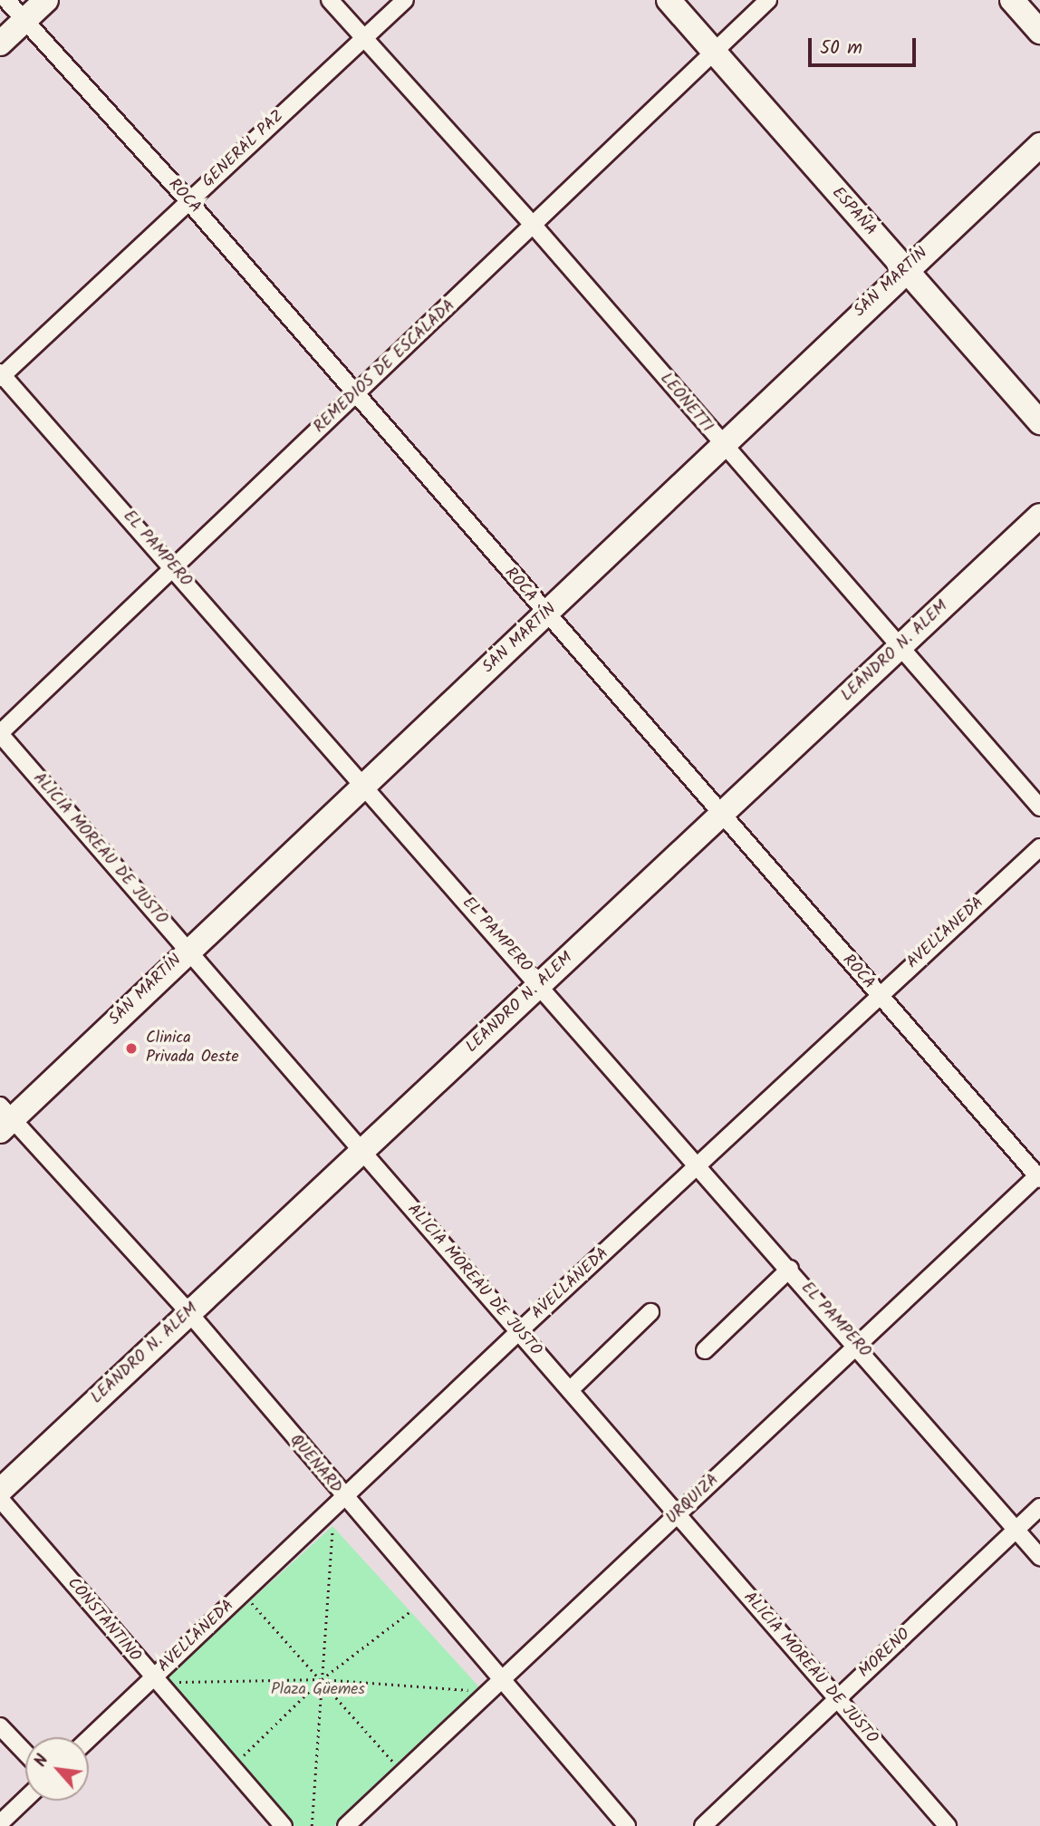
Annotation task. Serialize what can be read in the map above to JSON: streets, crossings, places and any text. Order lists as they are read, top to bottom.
{
  "streets": {
    "main road": ["ESPAÑA", "SAN MARTÍN", "LEANDRO N. ALEM"],
    "street": [
      "GENERAL PAZ",
      "ROCA",
      "REMEDIOS DE ESCALADA",
      "LEONETTI",
      "EL PAMPERO",
      "ALICIA MOREAU DE JUSTO",
      "AVELLANEDA",
      "QUENARD",
      "URQUIZA",
      "CONSTANTINO",
      "MORENO"
    ]
  },
  "crossings": [
    ["GENERAL PAZ", "ROCA"],
    ["GENERAL PAZ", "LEONETTI"],
    ["GENERAL PAZ", "EL PAMPERO"],
    ["ROCA", "SAN MARTÍN"],
    ["ROCA", "REMEDIOS DE ESCALADA"],
    ["ROCA", "LEANDRO N. ALEM"],
    ["ROCA", "AVELLANEDA"],
    ["ROCA", "URQUIZA"],
    ["ESPAÑA", "SAN MARTÍN"],
    ["ESPAÑA", "REMEDIOS DE ESCALADA"],
    ["SAN MARTÍN", "LEONETTI"],
    ["SAN MARTÍN", "EL PAMPERO"],
    ["SAN MARTÍN", "ALICIA MOREAU DE JUSTO"],
    ["SAN MARTÍN", "QUENARD"],
    ["REMEDIOS DE ESCALADA", "LEONETTI"],
    ["REMEDIOS DE ESCALADA", "EL PAMPERO"],
    ["REMEDIOS DE ESCALADA", "ALICIA MOREAU DE JUSTO"],
    ["LEONETTI", "LEANDRO N. ALEM"],
    ["EL PAMPERO", "LEANDRO N. ALEM"],
    ["EL PAMPERO", "AVELLANEDA"],
    ["EL PAMPERO", "URQUIZA"],
    ["EL PAMPERO", "MORENO"],
    ["LEANDRO N. ALEM", "ALICIA MOREAU DE JUSTO"],
    ["LEANDRO N. ALEM", "QUENARD"],
    ["ALICIA MOREAU DE JUSTO", "AVELLANEDA"],
    ["ALICIA MOREAU DE JUSTO", "URQUIZA"],
    ["ALICIA MOREAU DE JUSTO", "MORENO"],
    ["AVELLANEDA", "QUENARD"],
    ["AVELLANEDA", "CONSTANTINO"],
    ["QUENARD", "URQUIZA"]
  ],
  "parks": ["Plaza Güemes"],
  "places": ["Clinica Privada Oeste"],
  "scale_bar": "50 m",
  "north": "top left"
}
